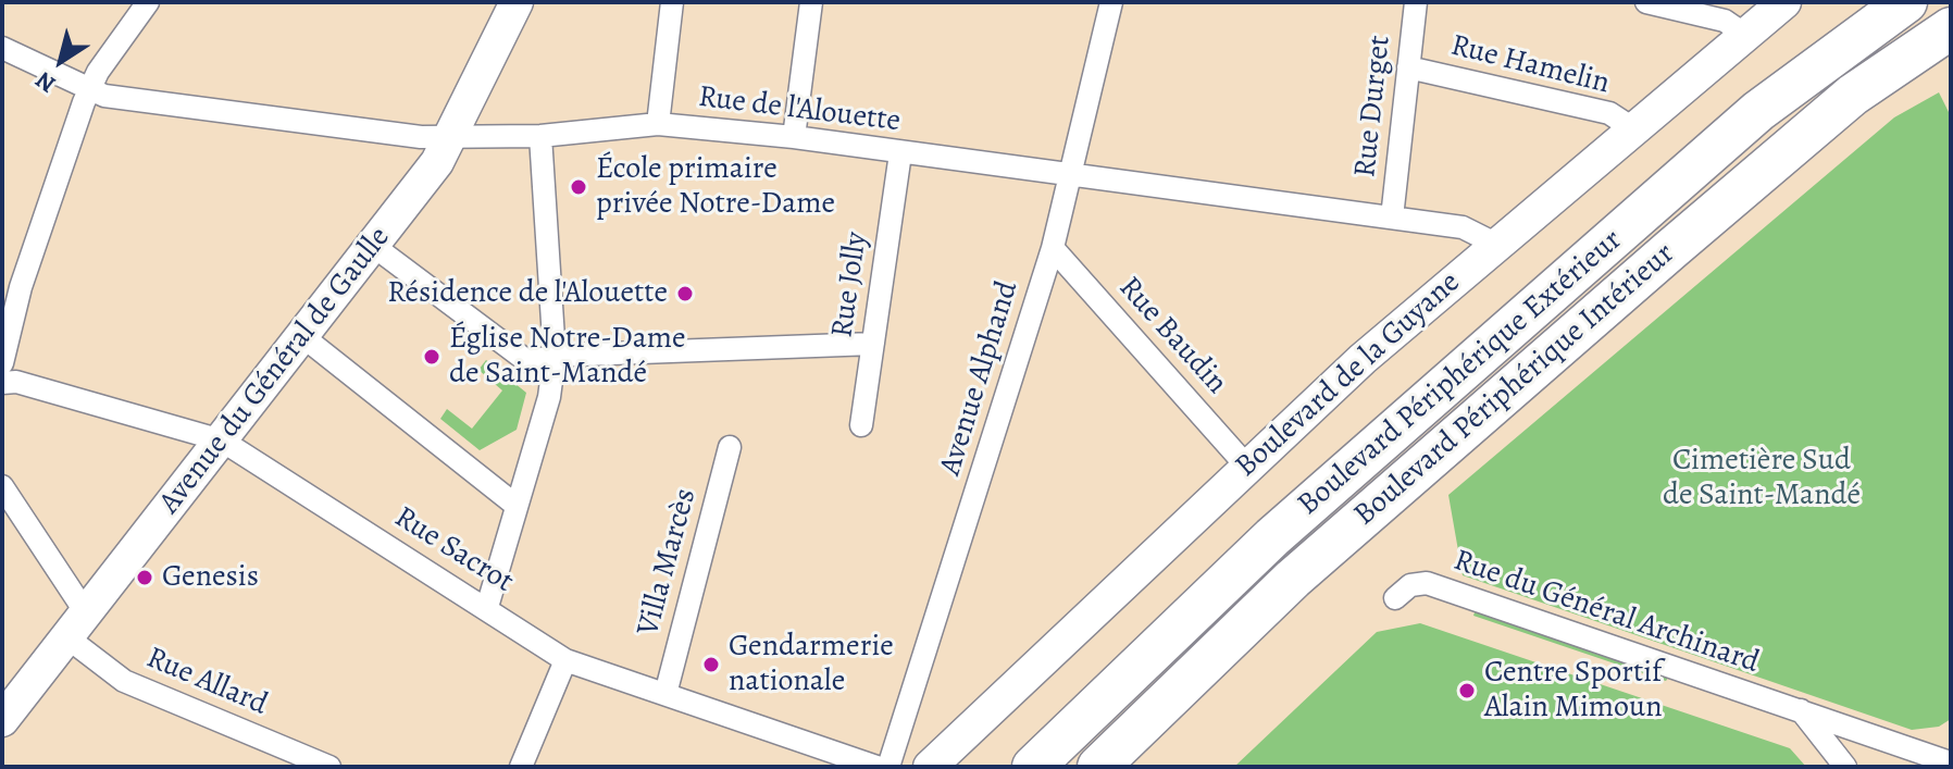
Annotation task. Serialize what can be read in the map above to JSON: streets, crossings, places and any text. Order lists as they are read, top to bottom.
{
  "streets": {
    "highway": ["Boulevard Périphérique Extérieur", "Boulevard Périphérique Intérieur"],
    "street": [
      "Rue Hamelin",
      "Rue Durget",
      "Rue de l'Alouette",
      "Rue Jolly",
      "Rue Baudin",
      "Avenue du Général de Gaulle",
      "Boulevard de la Guyane",
      "Avenue Alphand",
      "Rue Sacrot",
      "Villa Marcès",
      "Rue du Général Archinard",
      "Rue Allard"
    ]
  },
  "crossings": [
    ["Rue Hamelin", "Rue Durget"],
    ["Rue Hamelin", "Boulevard de la Guyane"],
    ["Rue Durget", "Rue de l'Alouette"],
    ["Rue de l'Alouette", "Rue Jolly"],
    ["Rue de l'Alouette", "Avenue du Général de Gaulle"],
    ["Rue de l'Alouette", "Boulevard de la Guyane"],
    ["Rue de l'Alouette", "Avenue Alphand"],
    ["Rue Baudin", "Boulevard de la Guyane"],
    ["Rue Baudin", "Avenue Alphand"],
    ["Avenue du Général de Gaulle", "Rue Sacrot"],
    ["Avenue du Général de Gaulle", "Rue Allard"],
    ["Rue Sacrot", "Villa Marcès"]
  ],
  "parks": ["Cimetière Sud de Saint-Mandé"],
  "places": [
    "École primaire privée Notre-Dame",
    "Résidence de l'Alouette",
    "Église Notre-Dame de Saint-Mandé",
    "Genesis",
    "Gendarmerie nationale",
    "Centre Sportif Alain Mimoun"
  ],
  "north": "bottom left"
}
